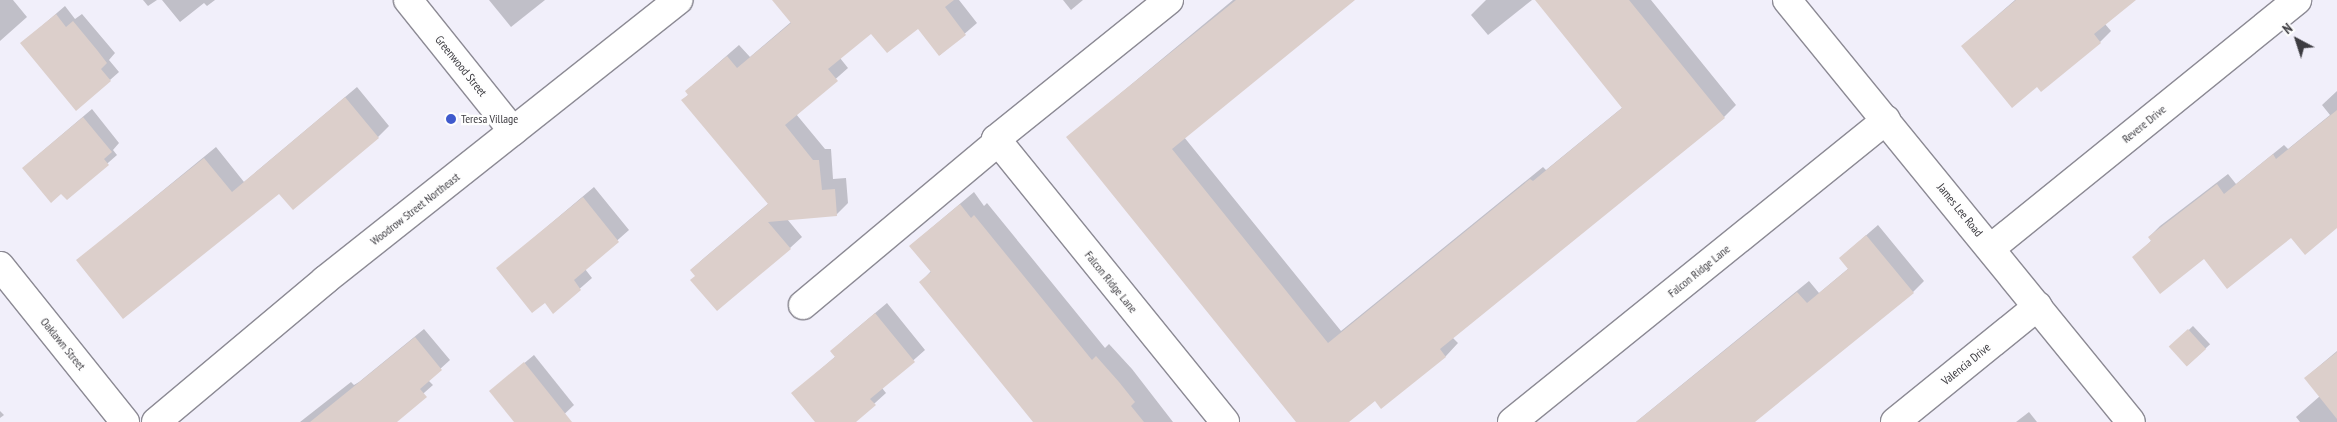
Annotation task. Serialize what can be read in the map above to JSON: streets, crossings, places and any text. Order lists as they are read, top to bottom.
{
  "streets": {
    "street": [
      "Greenwood Street",
      "Revere Drive",
      "Woodrow Street Northeast",
      "James Lee Road",
      "Falcon Ridge Lane",
      "Oaklawn Street",
      "Valencia Drive"
    ]
  },
  "crossings": [
    ["Greenwood Street", "Woodrow Street Northeast"],
    ["Revere Drive", "James Lee Road"],
    ["James Lee Road", "Falcon Ridge Lane"],
    ["James Lee Road", "Valencia Drive"]
  ],
  "places": ["Teresa Village"],
  "north": "top left"
}
